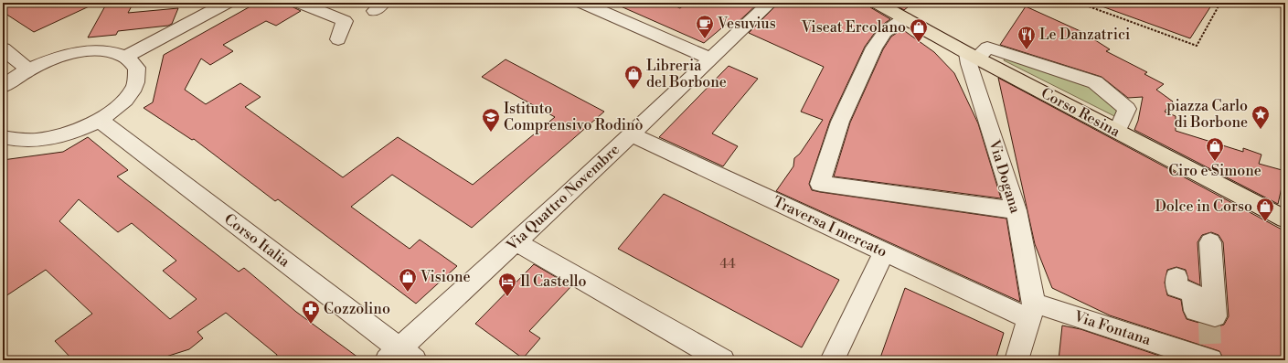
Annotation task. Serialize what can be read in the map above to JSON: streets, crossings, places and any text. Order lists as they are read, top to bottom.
{
  "streets": {
    "main road": ["Corso Resina"],
    "street": [
      "Via Dogana",
      "Via Quattro Novembre",
      "Traversa I mercato",
      "Corso Italia",
      "Via Fontana"
    ]
  },
  "crossings": [
    ["Corso Resina", "Via Dogana"],
    ["Via Dogana", "Traversa I mercato"],
    ["Via Dogana", "Via Fontana"],
    ["Via Quattro Novembre", "Traversa I mercato"],
    ["Via Quattro Novembre", "Corso Italia"],
    ["Traversa I mercato", "Via Fontana"]
  ],
  "places": {
    "cafe": ["Vesuvius"],
    "shop": [
      "Viseat Ercolano",
      "Libreria del Borbone",
      "Ciro e Simone",
      "Dolce in Corso",
      "Visione"
    ],
    "restaurant": ["Le Danzatrici"],
    "place": ["piazza Carlo di Borbone"],
    "school or university": ["Istituto Comprensivo Rodinò"],
    "hotel": ["Il Castello"],
    "pharmacy": ["Cozzolino"]
  },
  "house_numbers": ["44"]
}
